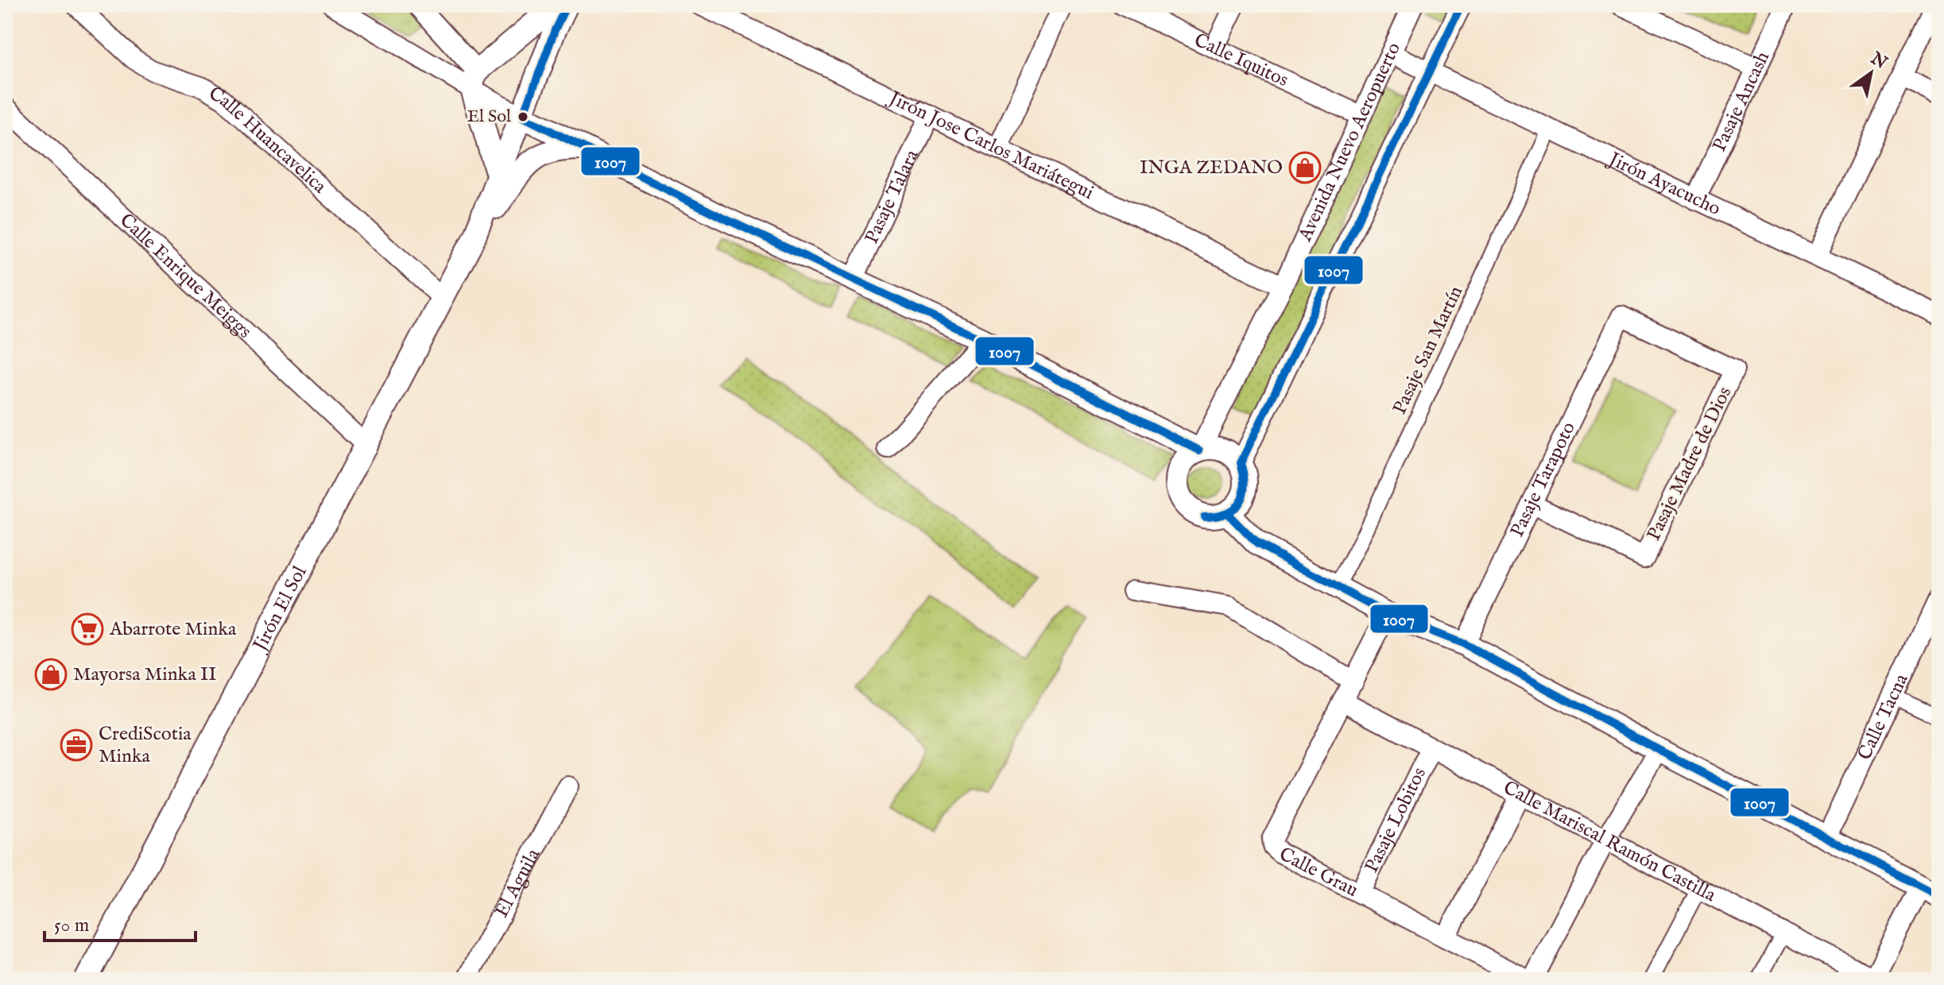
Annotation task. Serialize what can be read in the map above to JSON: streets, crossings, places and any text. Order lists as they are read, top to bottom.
{
  "streets": {
    "street": [
      "Calle Iquitos",
      "Pasaje Ancash",
      "Calle Huancavelica",
      "Avenida Nuevo Aeropuerto",
      "Jirón Jose Carlos Mariátegui",
      "Jirón Ayacucho",
      "Pasaje Talara",
      "Calle Enrique Meiggs",
      "Pasaje San Martín",
      "Pasaje Madre de Dios",
      "Pasaje Tarapoto",
      "Jirón El Sol",
      "Calle Tacna",
      "Pasaje Lobitos",
      "Calle Mariscal Ramón Castilla",
      "Calle Grau",
      "El Aguila"
    ]
  },
  "crossings": [
    ["Calle Iquitos", "Avenida Nuevo Aeropuerto"],
    ["Pasaje Ancash", "Jirón Ayacucho"],
    ["Calle Huancavelica", "Jirón El Sol"],
    ["Avenida Nuevo Aeropuerto", "Jirón Jose Carlos Mariátegui"],
    ["Avenida Nuevo Aeropuerto", "Jirón Ayacucho"],
    ["Jirón Jose Carlos Mariátegui", "Pasaje Talara"],
    ["Jirón Ayacucho", "Pasaje San Martín"],
    ["Calle Enrique Meiggs", "Jirón El Sol"],
    ["Pasaje Madre de Dios", "Pasaje Tarapoto"],
    ["Pasaje Lobitos", "Calle Mariscal Ramón Castilla"],
    ["Pasaje Lobitos", "Calle Grau"],
    ["Calle Mariscal Ramón Castilla", "Calle Grau"]
  ],
  "places": {
    "other": ["El Sol"],
    "shop": ["INGA ZEDANO", "Mayorsa Minka II"],
    "supermarket": ["Abarrote Minka"],
    "office": ["CrediScotia Minka"]
  },
  "lines": ["transit line 1007"],
  "scale_bar": "50 m",
  "north": "top right"
}
